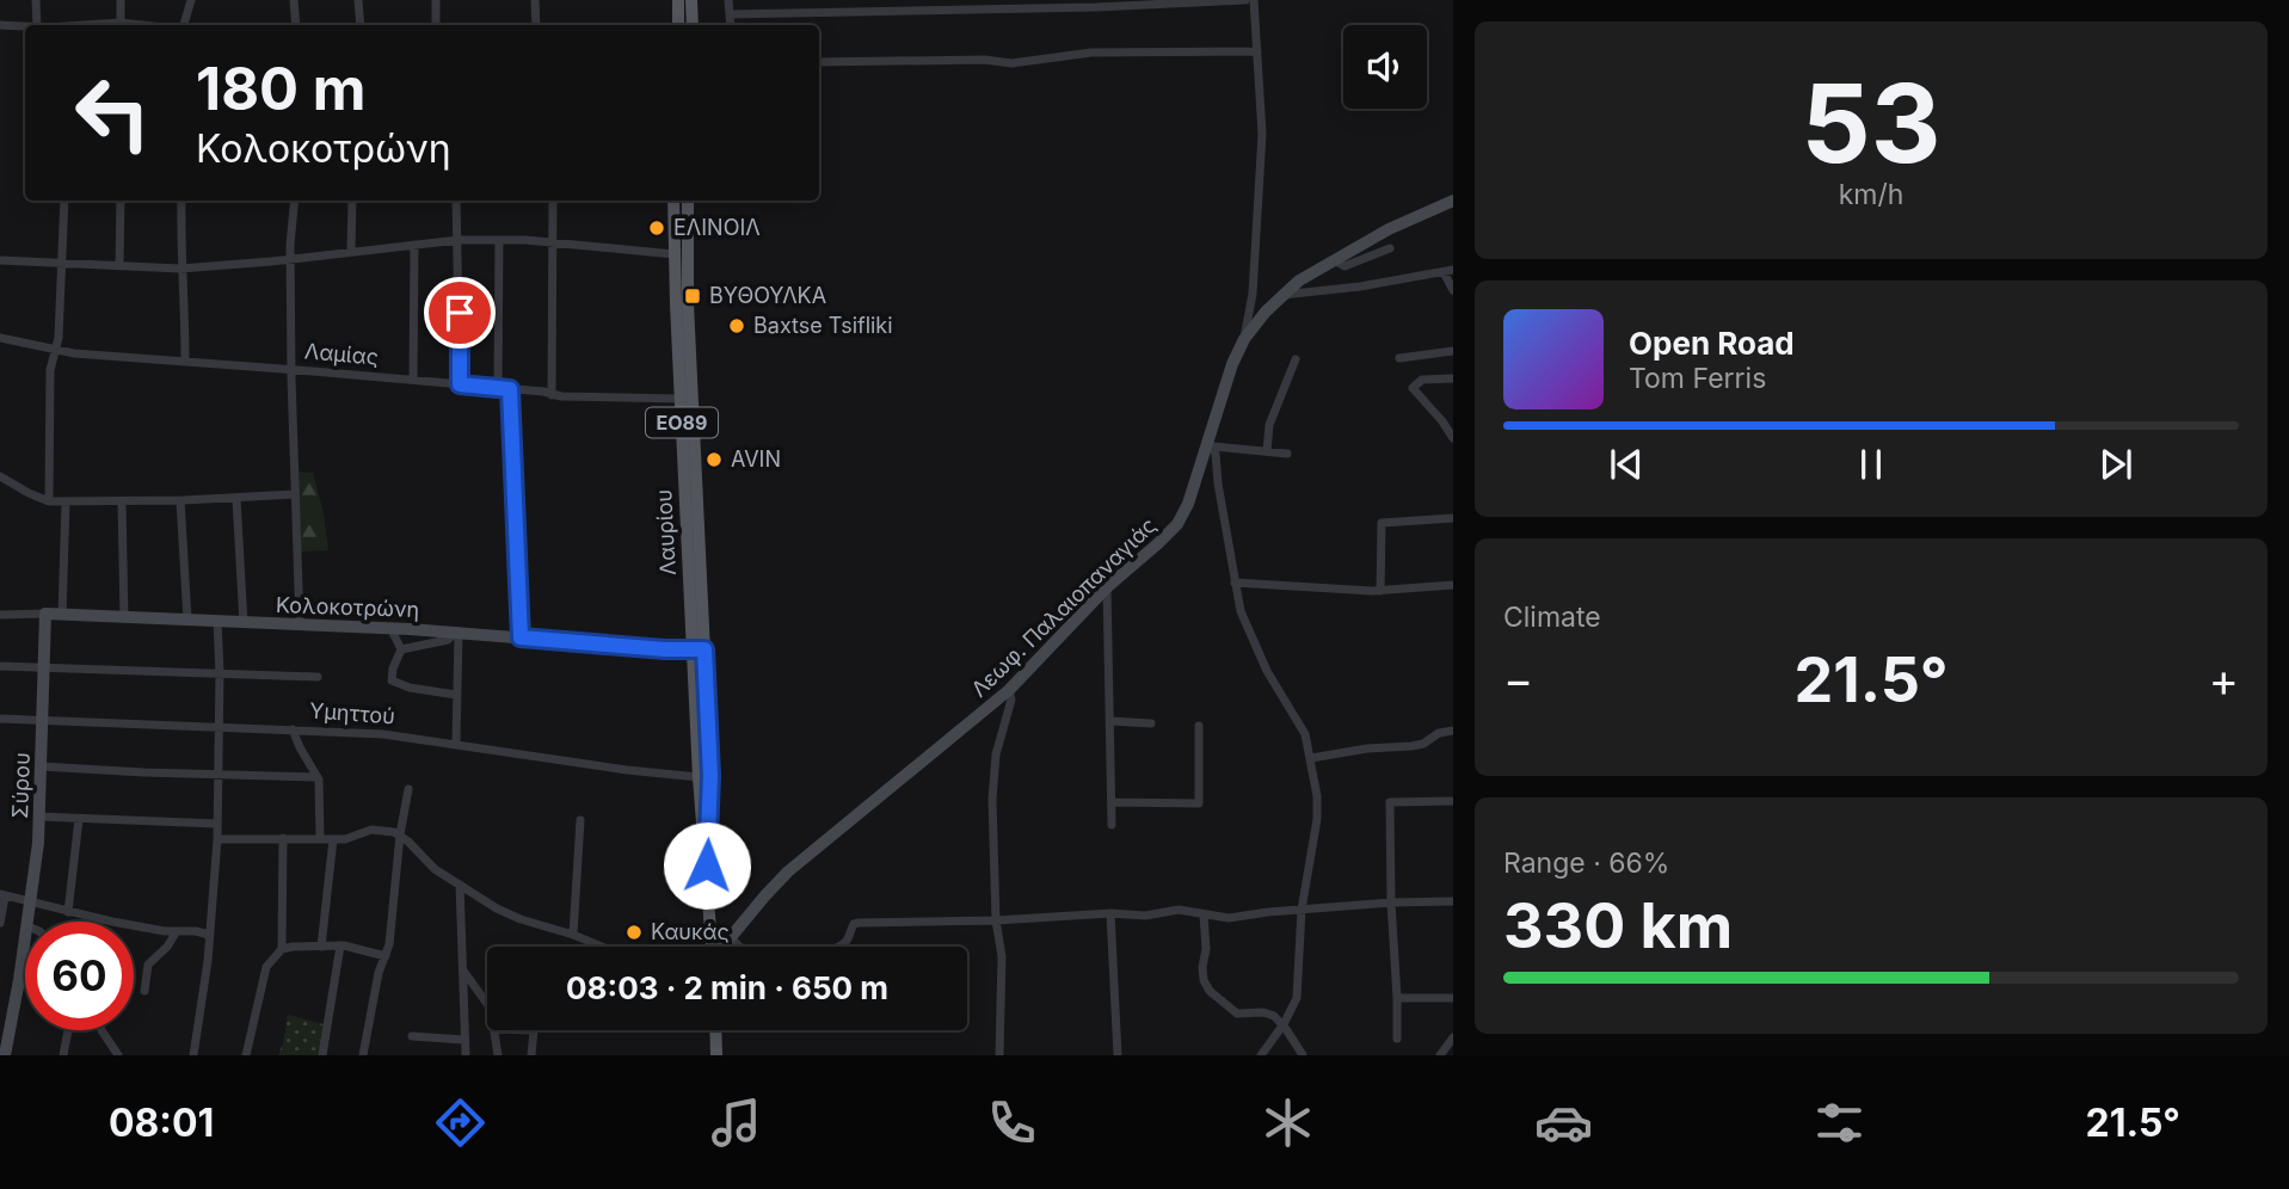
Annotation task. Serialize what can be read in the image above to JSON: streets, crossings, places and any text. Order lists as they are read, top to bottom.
{
  "streets": {
    "main road": ["ΕΟ89", "Λαυρίου"],
    "street": [
      "Λαμίας",
      "Κολοκοτρώνη",
      "Λεωφ. Παλαιοπαναγιάς",
      "Υμηττού",
      "Σύρου"
    ]
  },
  "crossings": [
    ["Λαμίας", "Λαυρίου"],
    ["Λαυρίου", "Κολοκοτρώνη"],
    ["Λαυρίου", "Υμηττού"],
    ["Κολοκοτρώνη", "Σύρου"],
    ["Υμηττού", "Σύρου"]
  ],
  "places": {
    "other": [
      "ΕΛΙΝΟΙΛ",
      "Baxtse Tsifliki",
      "AVIN",
      "Καυκάς"
    ],
    "transit": ["ΒΥΘΟΥΛΚΑ"]
  },
  "page": {
    "tile": [
      ["53", "km/h"],
      "Climate",
      ["Range · 66%", "330 km"]
    ],
    "turn": ["180 m", "Κολοκοτρώνη"],
    "song": ["Open Road", "Tom Ferris"],
    "heat": ["−", "21.5°", "+"],
    "limit": "60",
    "trip": "08:03 · 2 min · 650 m",
    "tabs": ["08:01", "21.5°"]
  }
}
